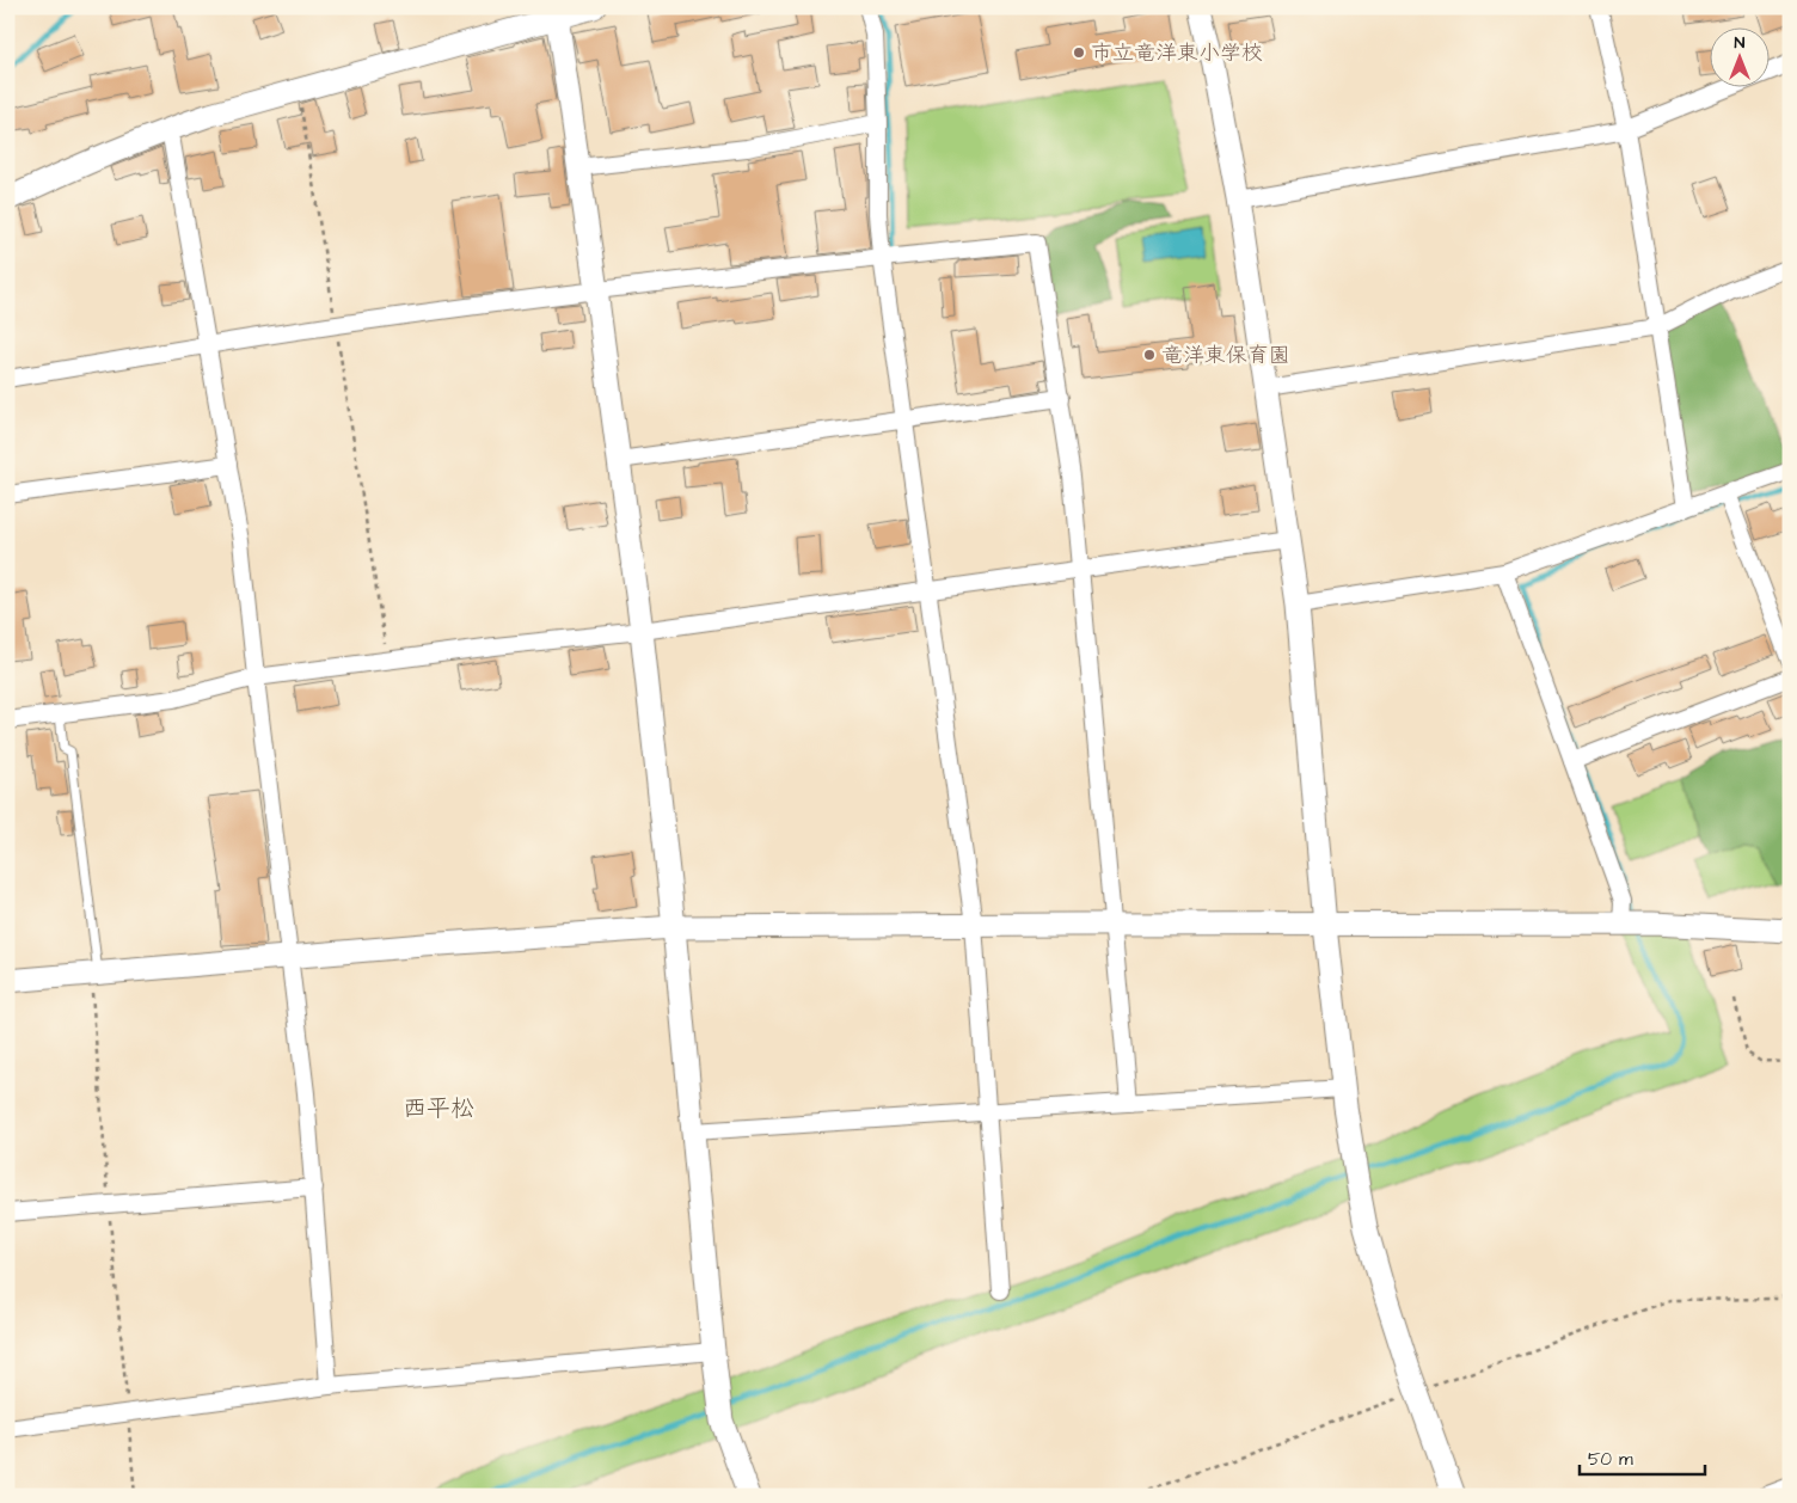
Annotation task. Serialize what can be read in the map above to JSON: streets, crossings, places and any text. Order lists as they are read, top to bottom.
{
  "districts": ["西平松"],
  "places": ["市立竜洋東小学校", "竜洋東保育園"],
  "scale_bar": "50 m",
  "north": "top"
}
